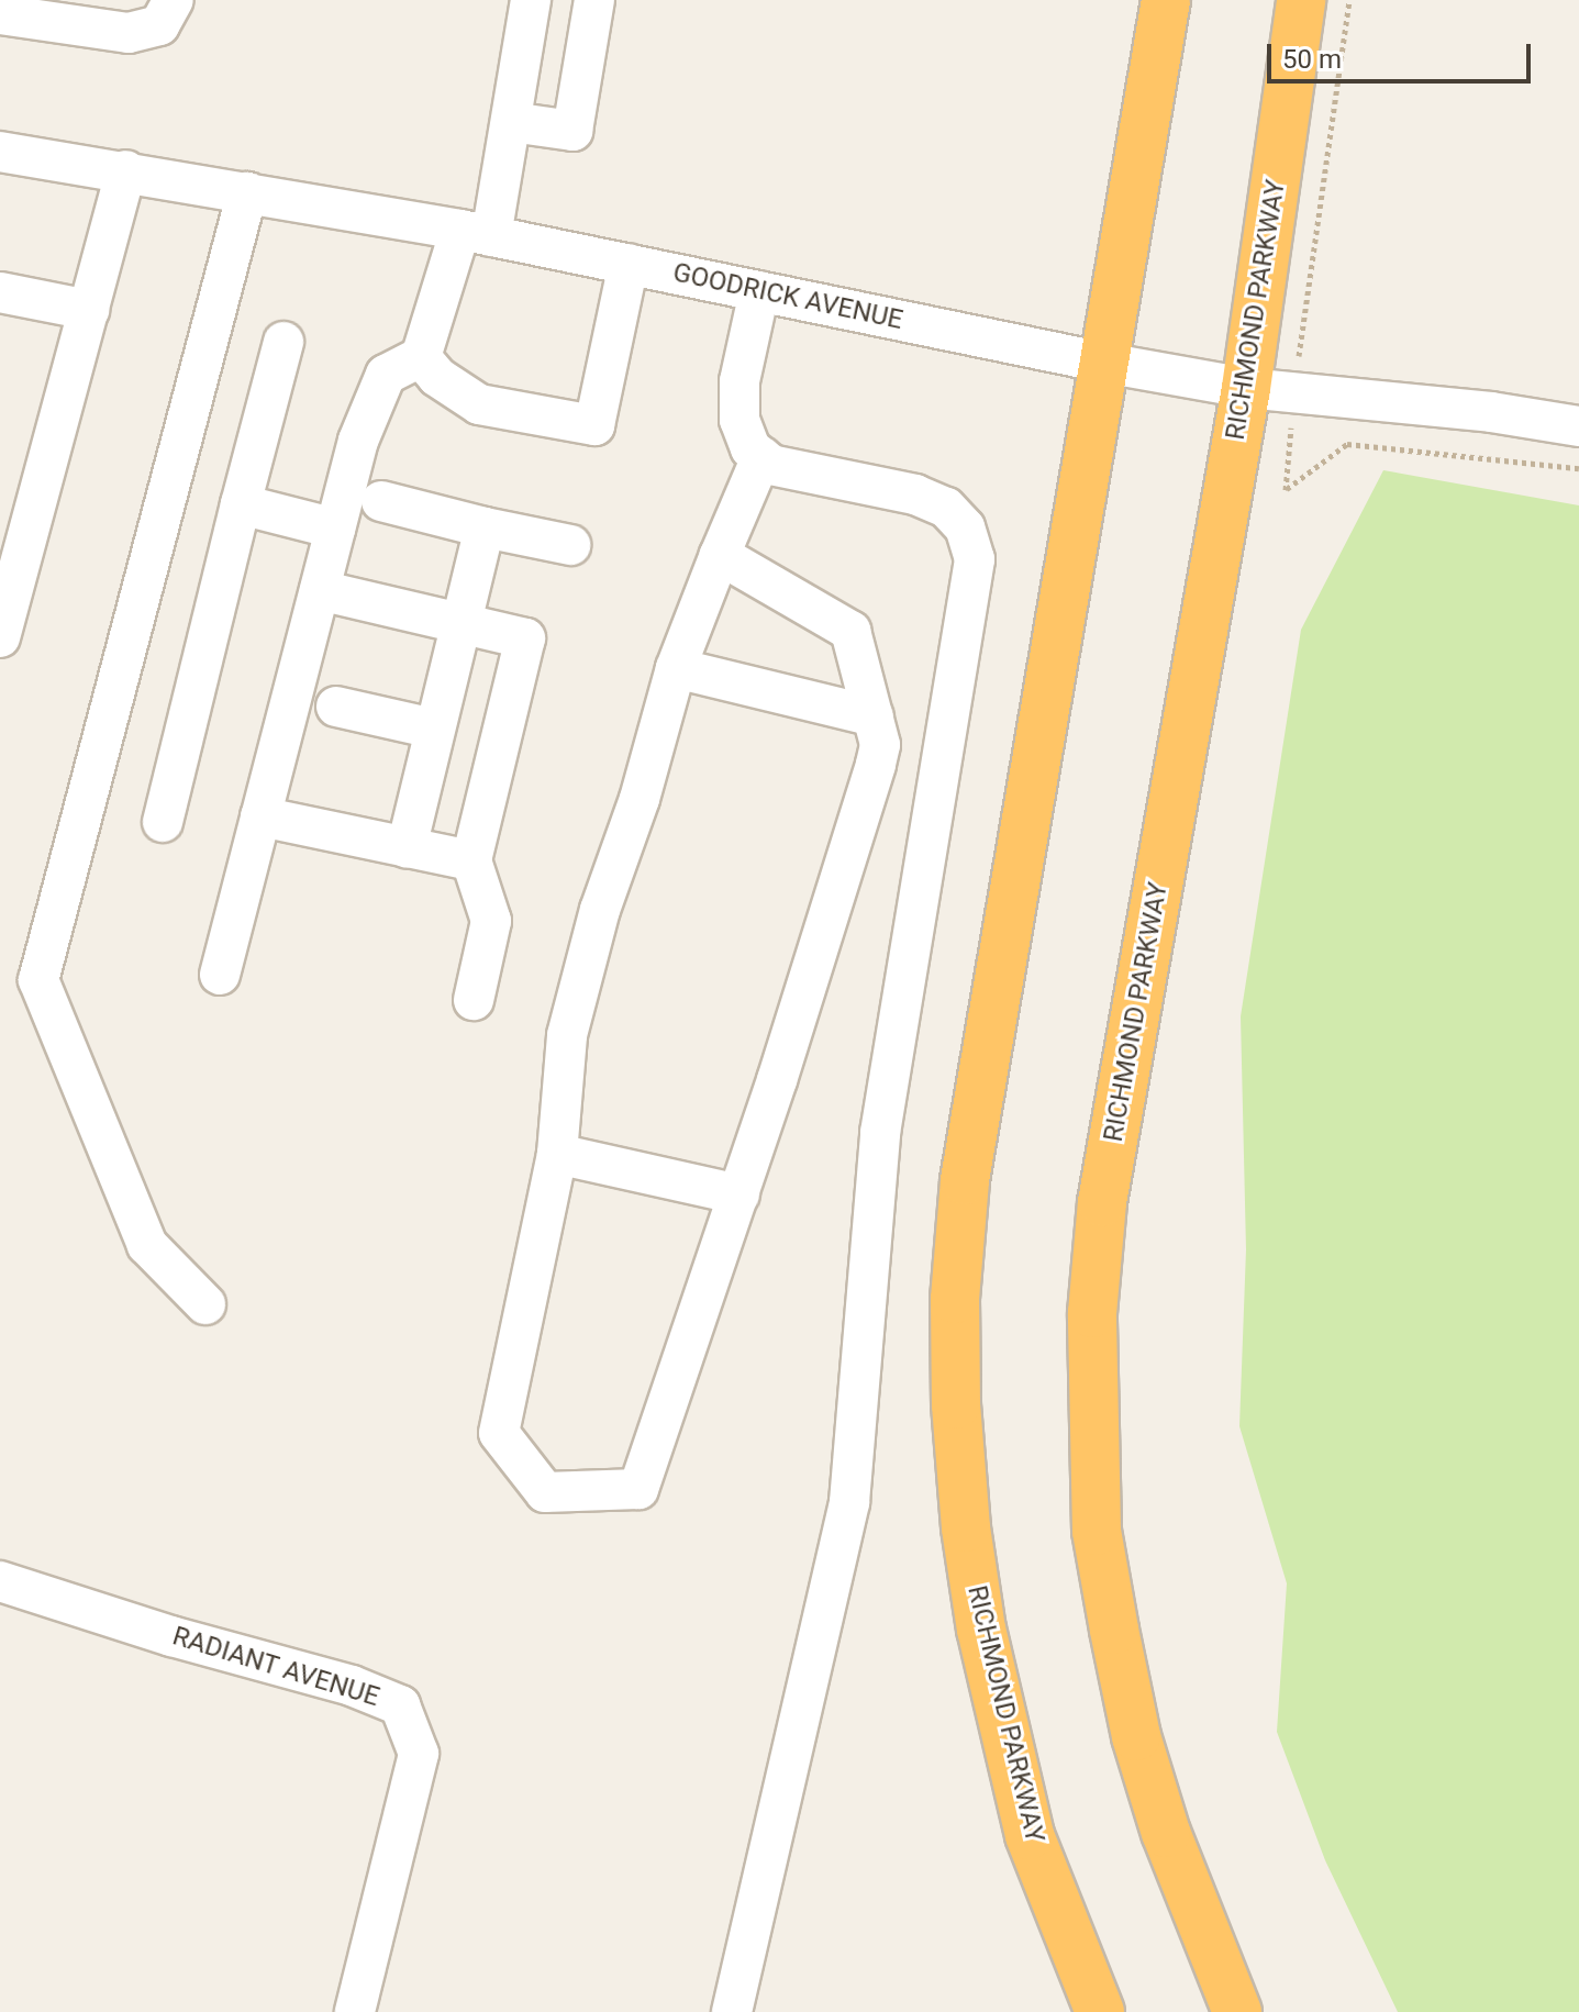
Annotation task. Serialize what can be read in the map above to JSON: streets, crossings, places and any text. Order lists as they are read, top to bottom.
{
  "streets": {
    "highway": ["RICHMOND PARKWAY"],
    "street": ["GOODRICK AVENUE", "RADIANT AVENUE"]
  },
  "crossings": [
    ["GOODRICK AVENUE", "RICHMOND PARKWAY"]
  ],
  "scale_bar": "50 m"
}
